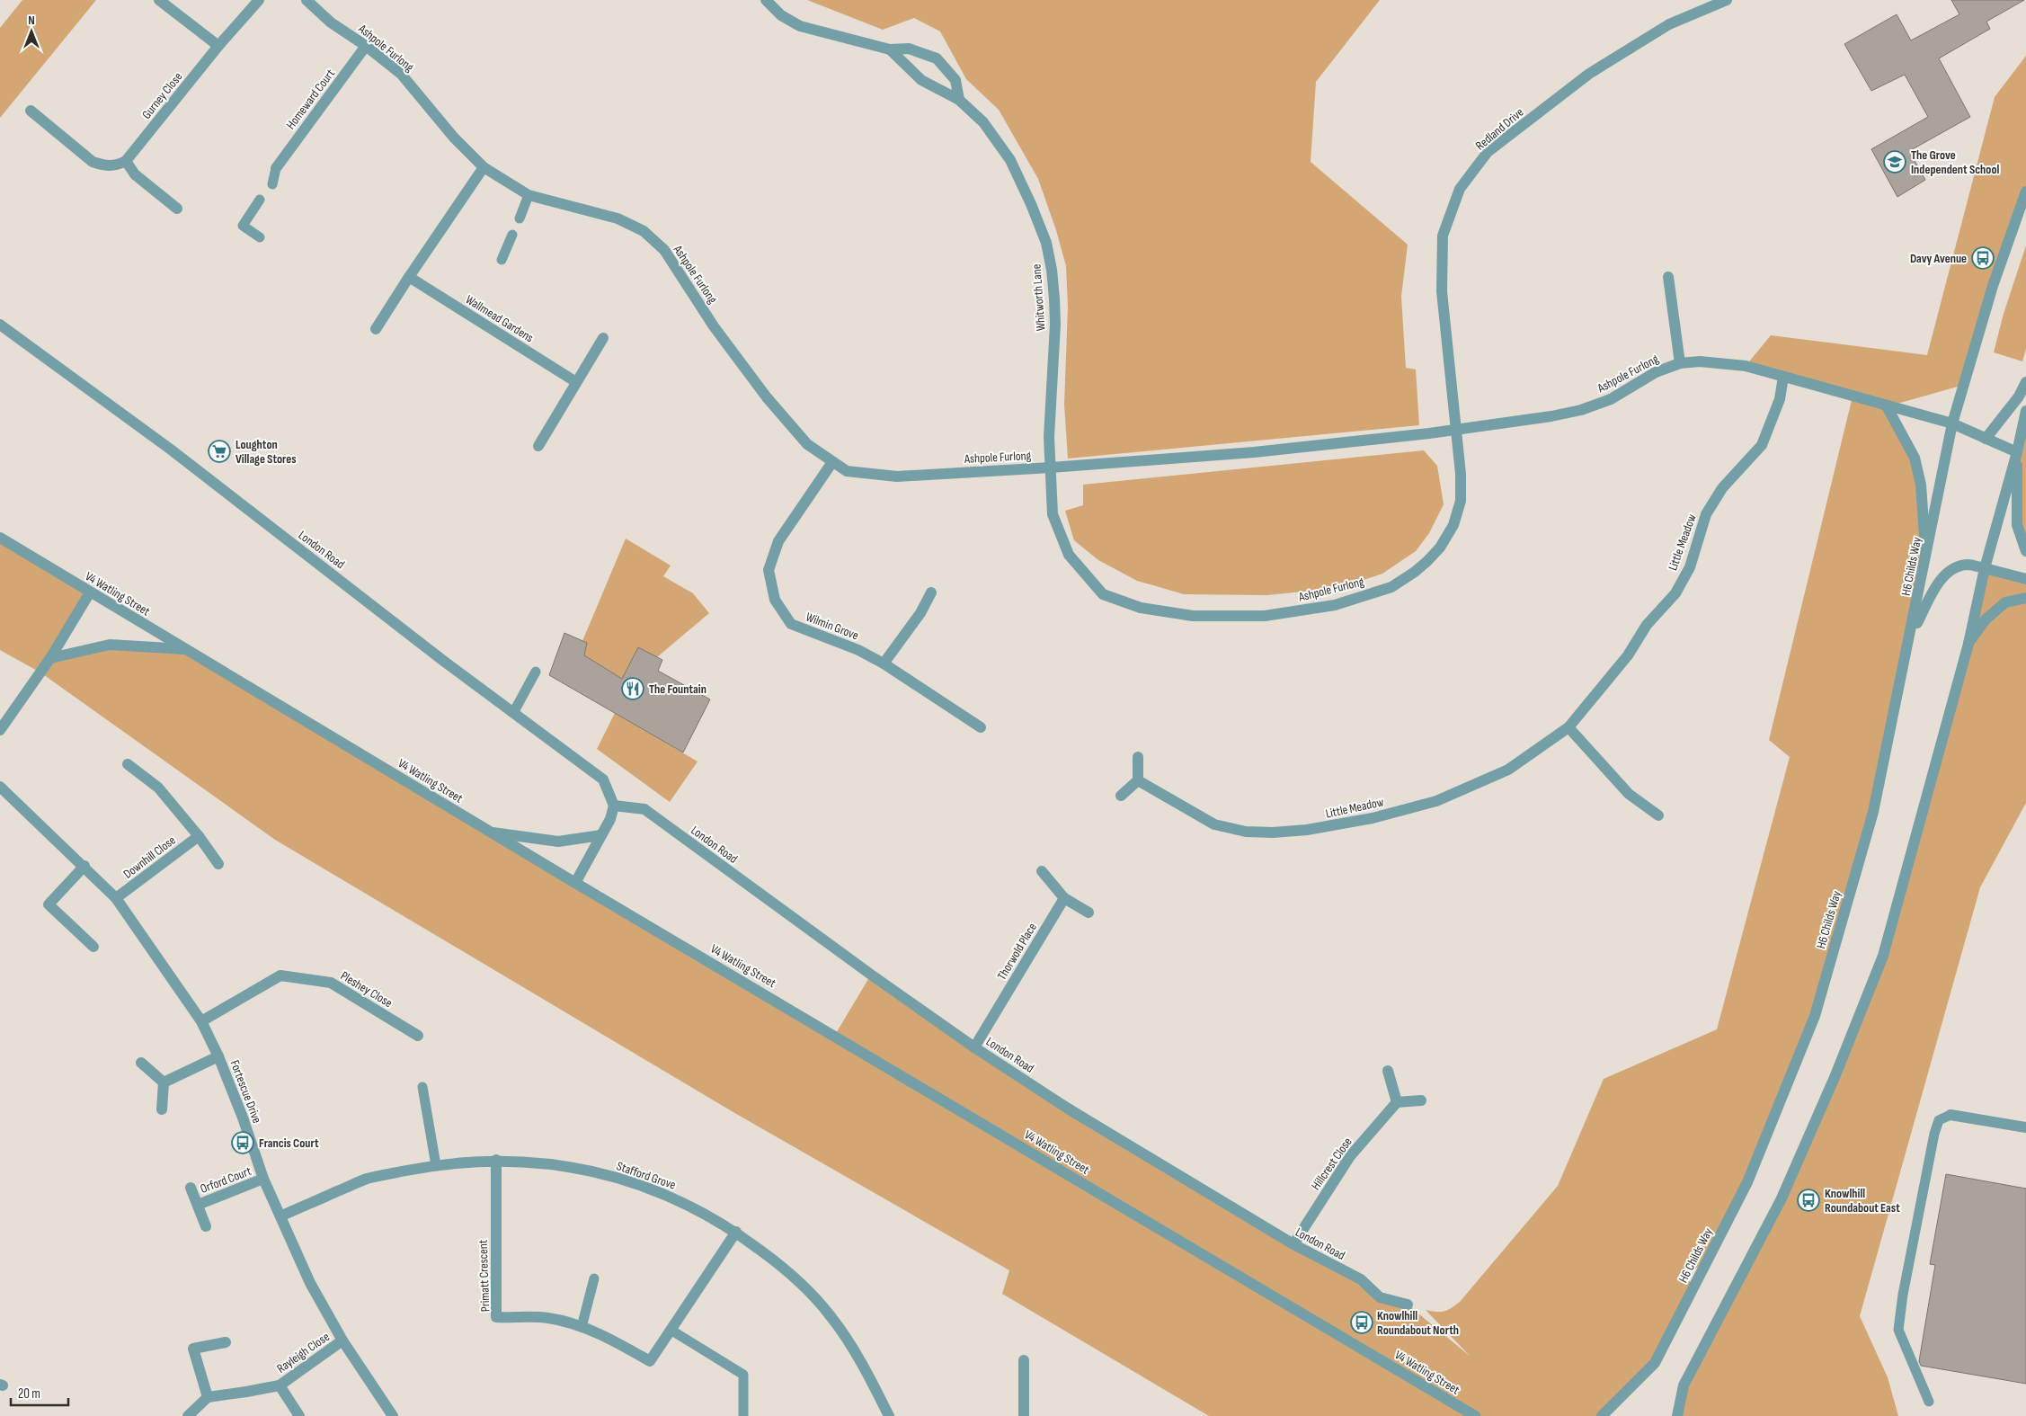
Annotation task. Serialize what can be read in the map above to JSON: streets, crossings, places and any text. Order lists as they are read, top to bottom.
{
  "streets": {
    "street": [
      "Ashpole Furlong",
      "Gurney Close",
      "Homeward Court",
      "Redland Drive",
      "Whitworth Lane",
      "Wallmead Gardens",
      "Little Meadow",
      "London Road",
      "H6 Childs Way",
      "V4 Watling Street",
      "Wilmin Grove",
      "Downhill Close",
      "Thorwold Place",
      "Pleshey Close",
      "Fortescue Drive",
      "Hillcrest Close",
      "Stafford Grove",
      "Orford Court",
      "Primatt Crescent",
      "Rayleigh Close"
    ]
  },
  "crossings": [
    ["Ashpole Furlong", "Homeward Court"],
    ["Ashpole Furlong", "Redland Drive"],
    ["Ashpole Furlong", "Whitworth Lane"],
    ["Ashpole Furlong", "Little Meadow"],
    ["Ashpole Furlong", "H6 Childs Way"],
    ["Ashpole Furlong", "Wilmin Grove"],
    ["London Road", "Thorwold Place"],
    ["London Road", "Hillcrest Close"],
    ["Downhill Close", "Fortescue Drive"],
    ["Pleshey Close", "Fortescue Drive"],
    ["Fortescue Drive", "Stafford Grove"],
    ["Fortescue Drive", "Orford Court"],
    ["Fortescue Drive", "Rayleigh Close"],
    ["Stafford Grove", "Primatt Crescent"]
  ],
  "places": {
    "school or university": ["The Grove Independent School"],
    "bus stop": [
      "Davy Avenue",
      "Francis Court",
      "Knowlhill Roundabout East",
      "Knowlhill Roundabout North"
    ],
    "supermarket": ["Loughton Village Stores"],
    "restaurant": ["The Fountain"]
  },
  "scale_bar": "20 m",
  "north": "top"
}
